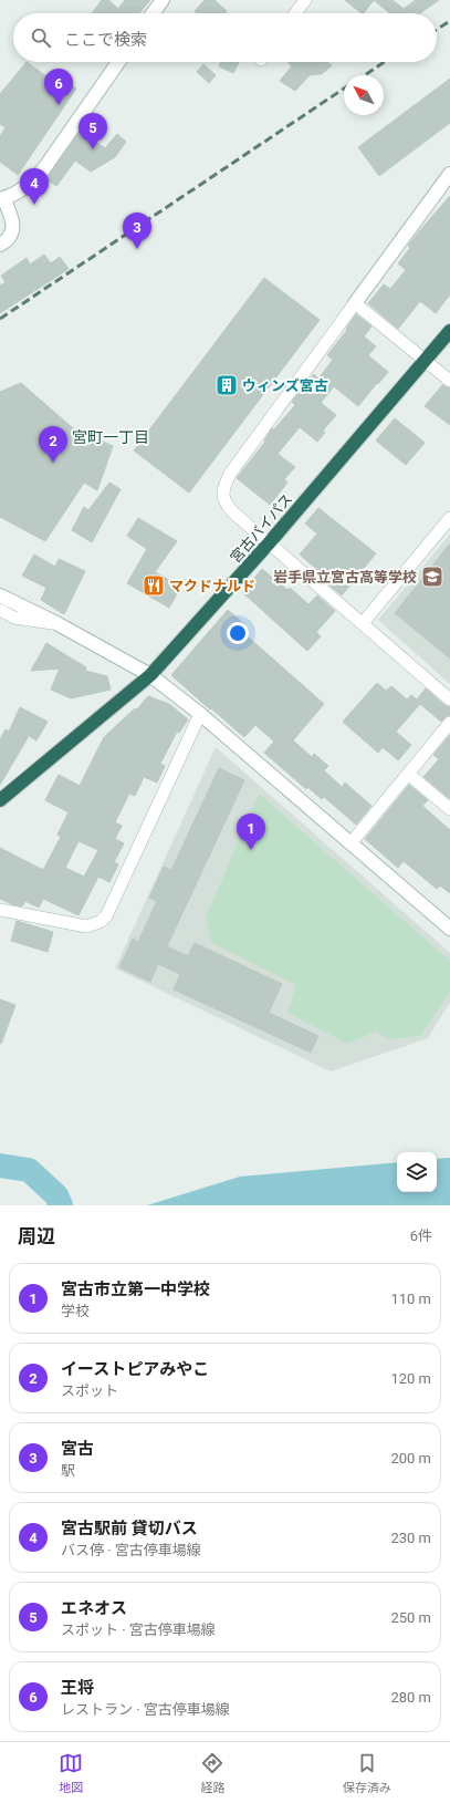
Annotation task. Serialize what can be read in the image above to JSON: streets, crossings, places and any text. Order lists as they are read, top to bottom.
{
  "streets": {
    "highway": ["宮古バイパス"]
  },
  "districts": ["宮町一丁目"],
  "places": {
    "building": ["ウィンズ宮古"],
    "school or university": ["岩手県立宮古高等学校"],
    "restaurant": ["マクドナルド"]
  },
  "north": "top left",
  "page": {
    "search": "ここで検索",
    "pins": [
      "6",
      "5",
      "4",
      "3",
      "2",
      "1"
    ],
    "heading": ["周辺", "6件"],
    "list": [
      {
        "mark": "1",
        "name": "宮古市立第一中学校",
        "note": "学校",
        "value": "110 m"
      },
      {
        "mark": "2",
        "name": "イーストピアみやこ",
        "note": "スポット",
        "value": "120 m"
      },
      {
        "mark": "3",
        "name": "宮古",
        "note": "駅",
        "value": "200 m"
      },
      {
        "mark": "4",
        "name": "宮古駅前 貸切バス",
        "note": "バス停 · 宮古停車場線",
        "value": "230 m"
      },
      {
        "mark": "5",
        "name": "エネオス",
        "note": "スポット · 宮古停車場線",
        "value": "250 m"
      },
      {
        "mark": "6",
        "name": "王将",
        "note": "レストラン · 宮古停車場線",
        "value": "280 m"
      }
    ],
    "nav": ["地図", "経路", "保存済み"]
  }
}
